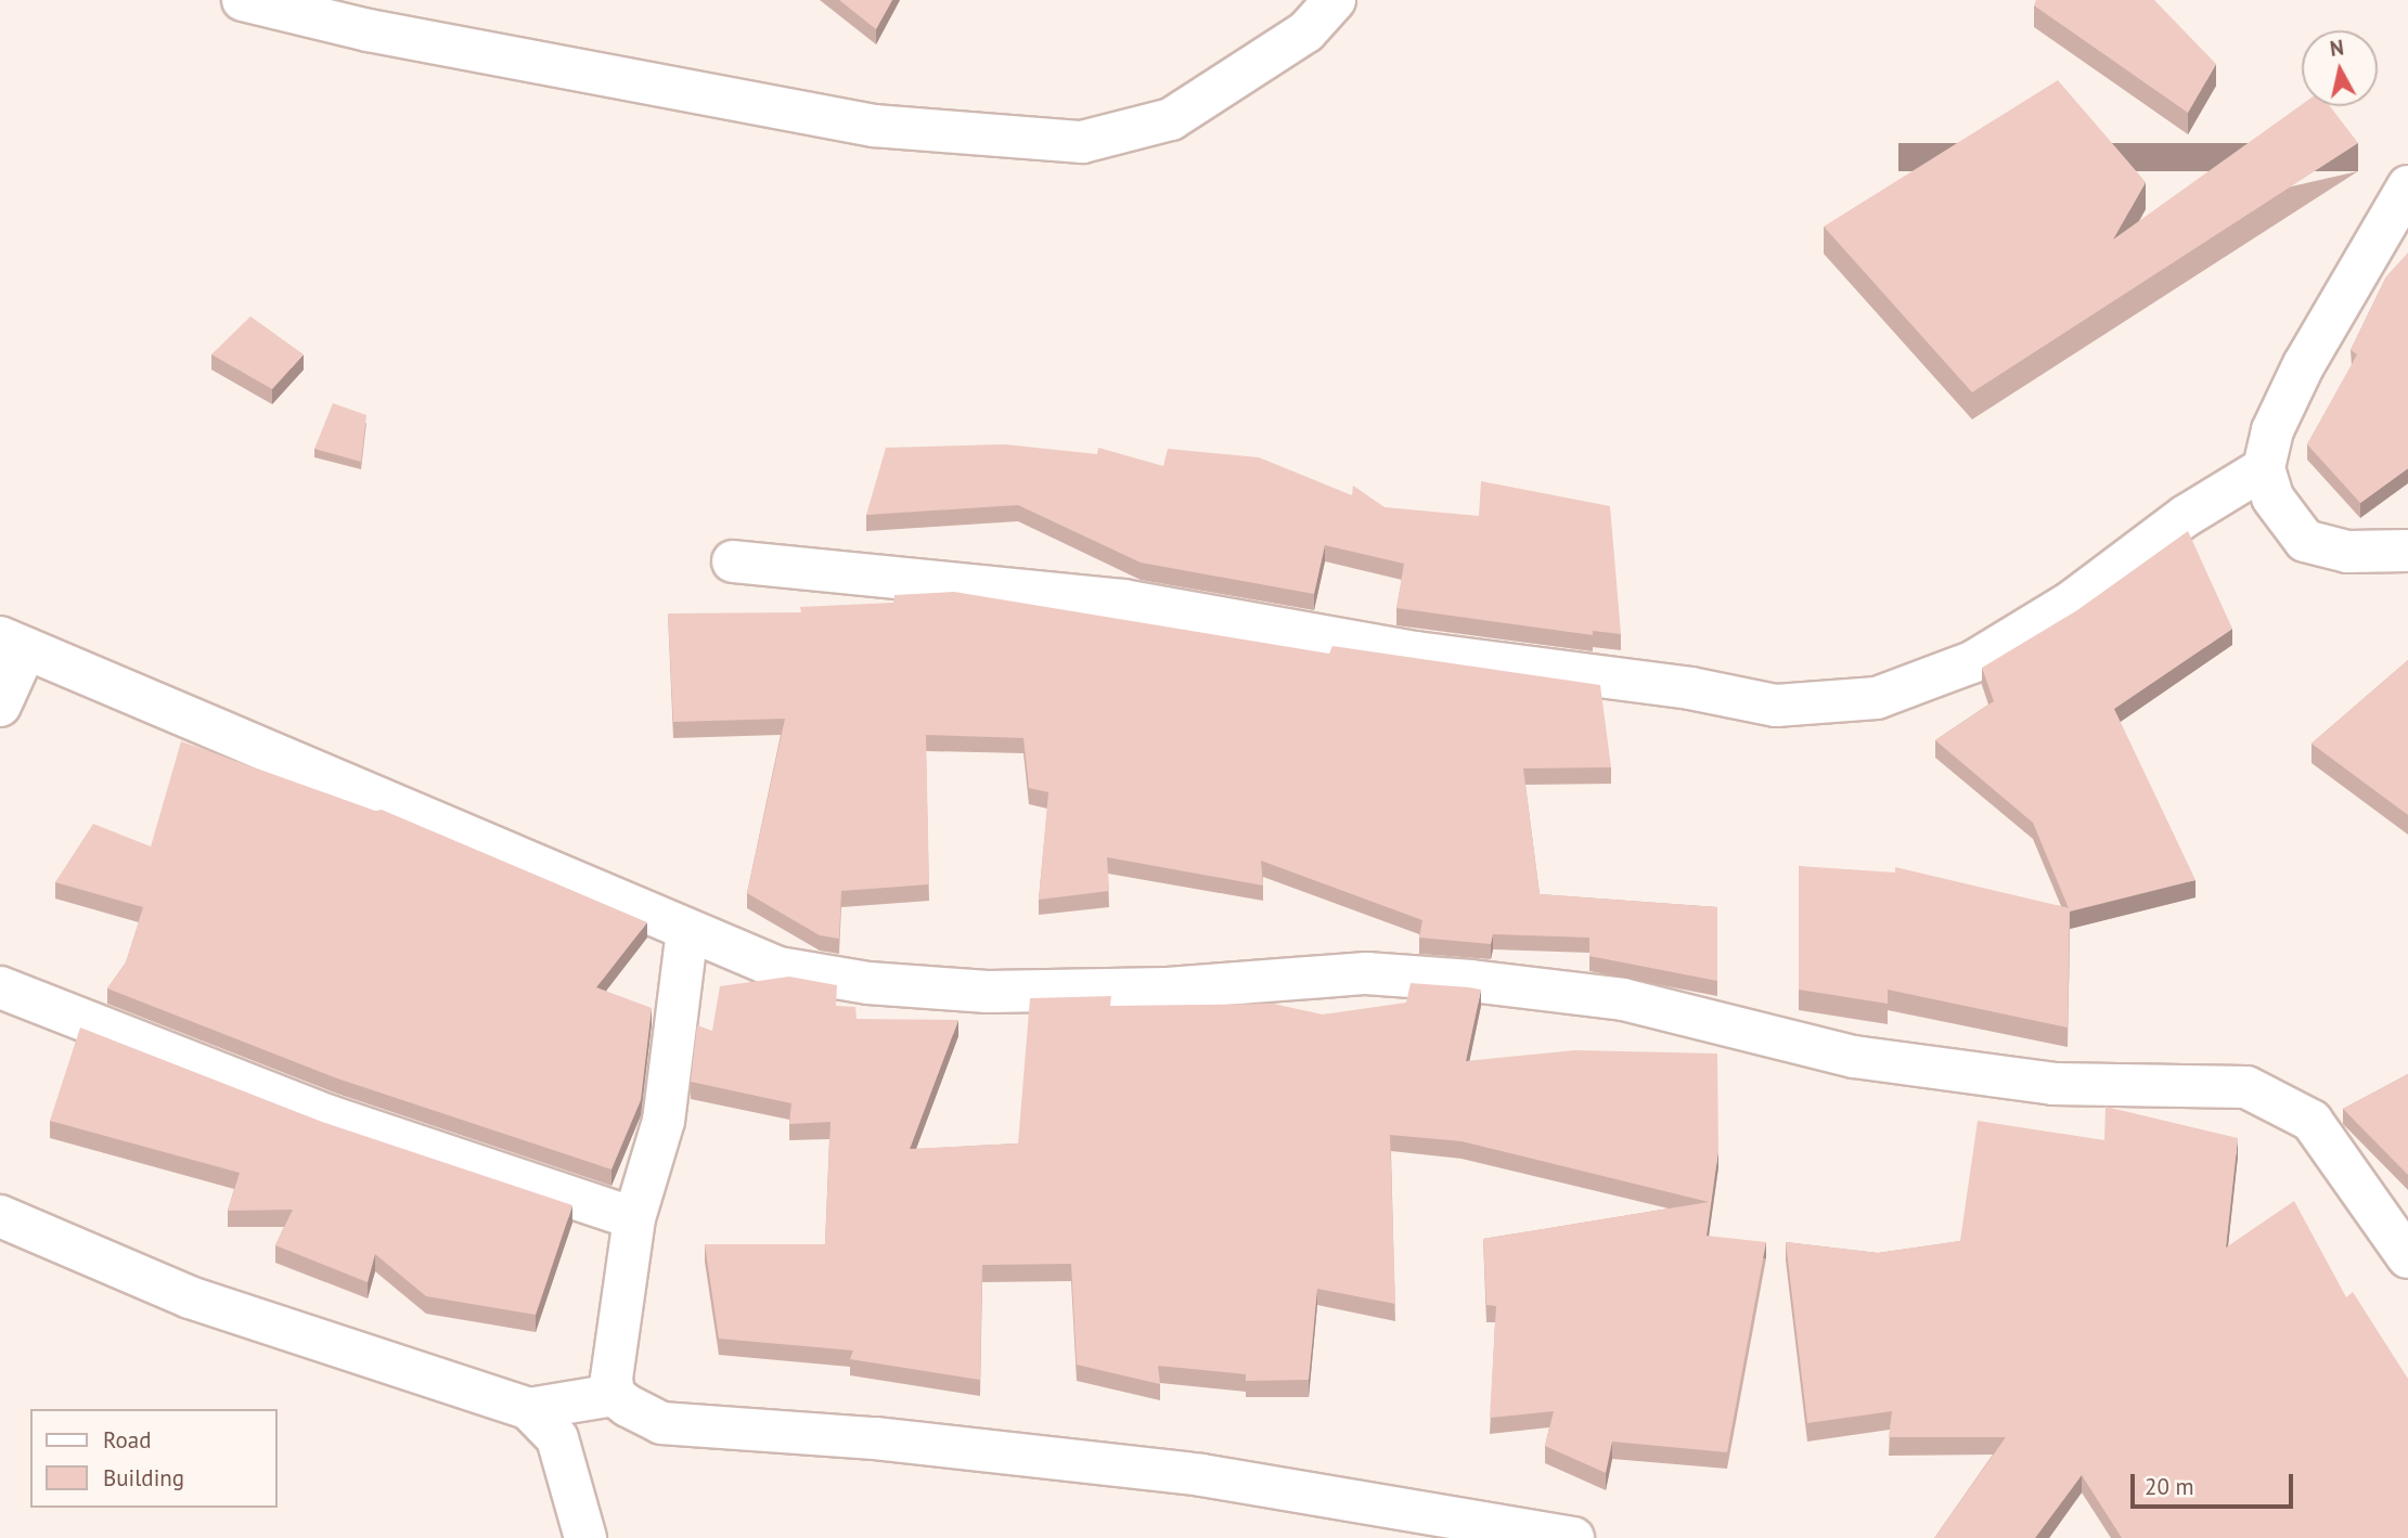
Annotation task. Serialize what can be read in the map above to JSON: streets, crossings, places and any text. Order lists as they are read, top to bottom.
{
  "legend": ["Road", "Building"],
  "scale_bar": "20 m",
  "north": "top"
}
